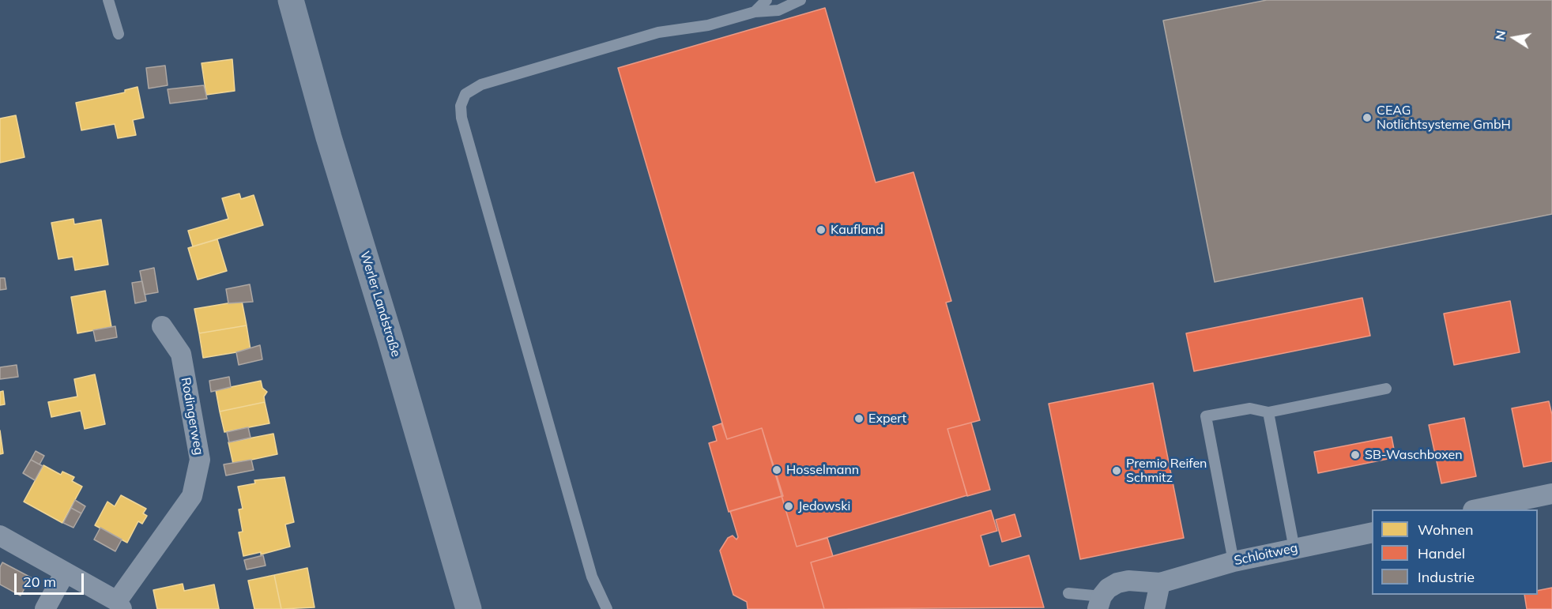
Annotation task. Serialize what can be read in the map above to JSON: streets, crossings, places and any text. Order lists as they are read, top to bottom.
{
  "streets": {
    "main road": ["Werler Landstraße"],
    "street": ["Rodingerweg", "Schloitweg"]
  },
  "places": [
    "CEAG Notlichtsysteme GmbH",
    "Kaufland",
    "Expert",
    "SB-Waschboxen",
    "Hosselmann",
    "Premio Reifen Schmitz",
    "Jedowski"
  ],
  "legend": ["Wohnen", "Handel", "Industrie"],
  "scale_bar": "20 m",
  "north": "left"
}
